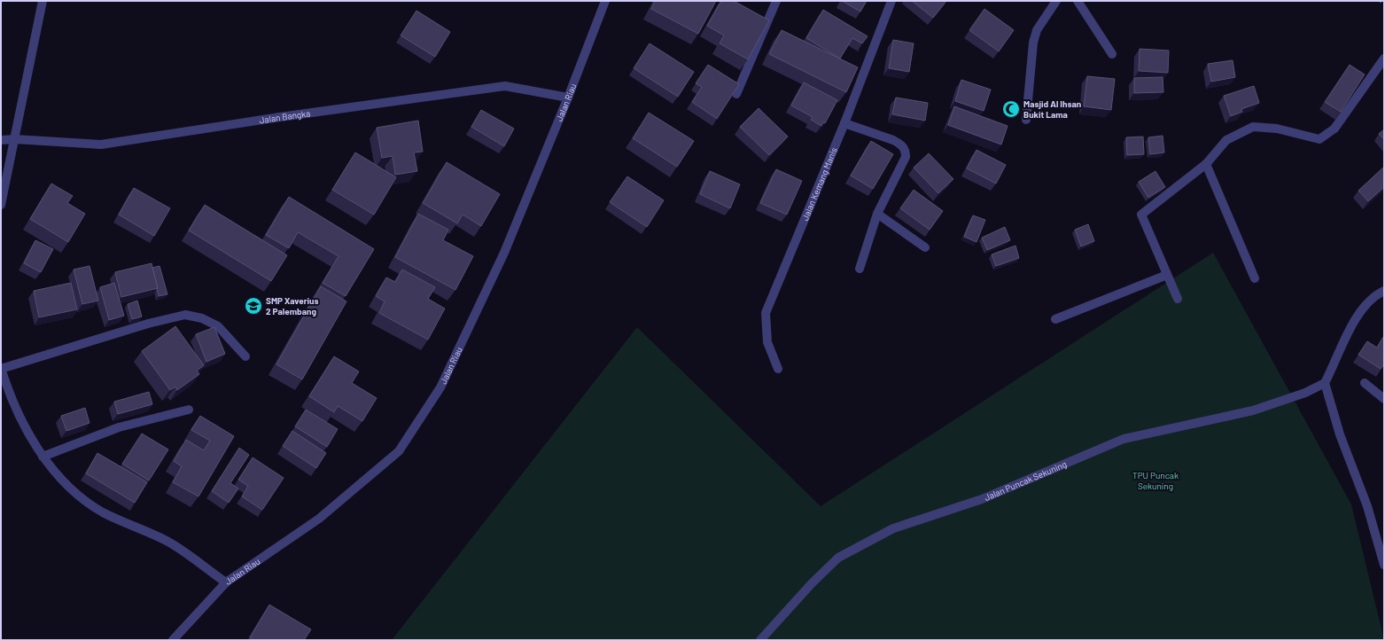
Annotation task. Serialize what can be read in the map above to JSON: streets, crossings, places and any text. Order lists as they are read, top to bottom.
{
  "streets": {
    "street": [
      "Jalan Riau",
      "Jalan Bangka",
      "Jalan Kemang Manis",
      "Jalan Puncak Sekuning"
    ]
  },
  "crossings": [
    ["Jalan Riau", "Jalan Bangka"]
  ],
  "parks": ["TPU Puncak Sekuning"],
  "places": {
    "mosque": ["Masjid Al Ihsan Bukit Lama"],
    "school or university": ["SMP Xaverius 2 Palembang"]
  }
}
